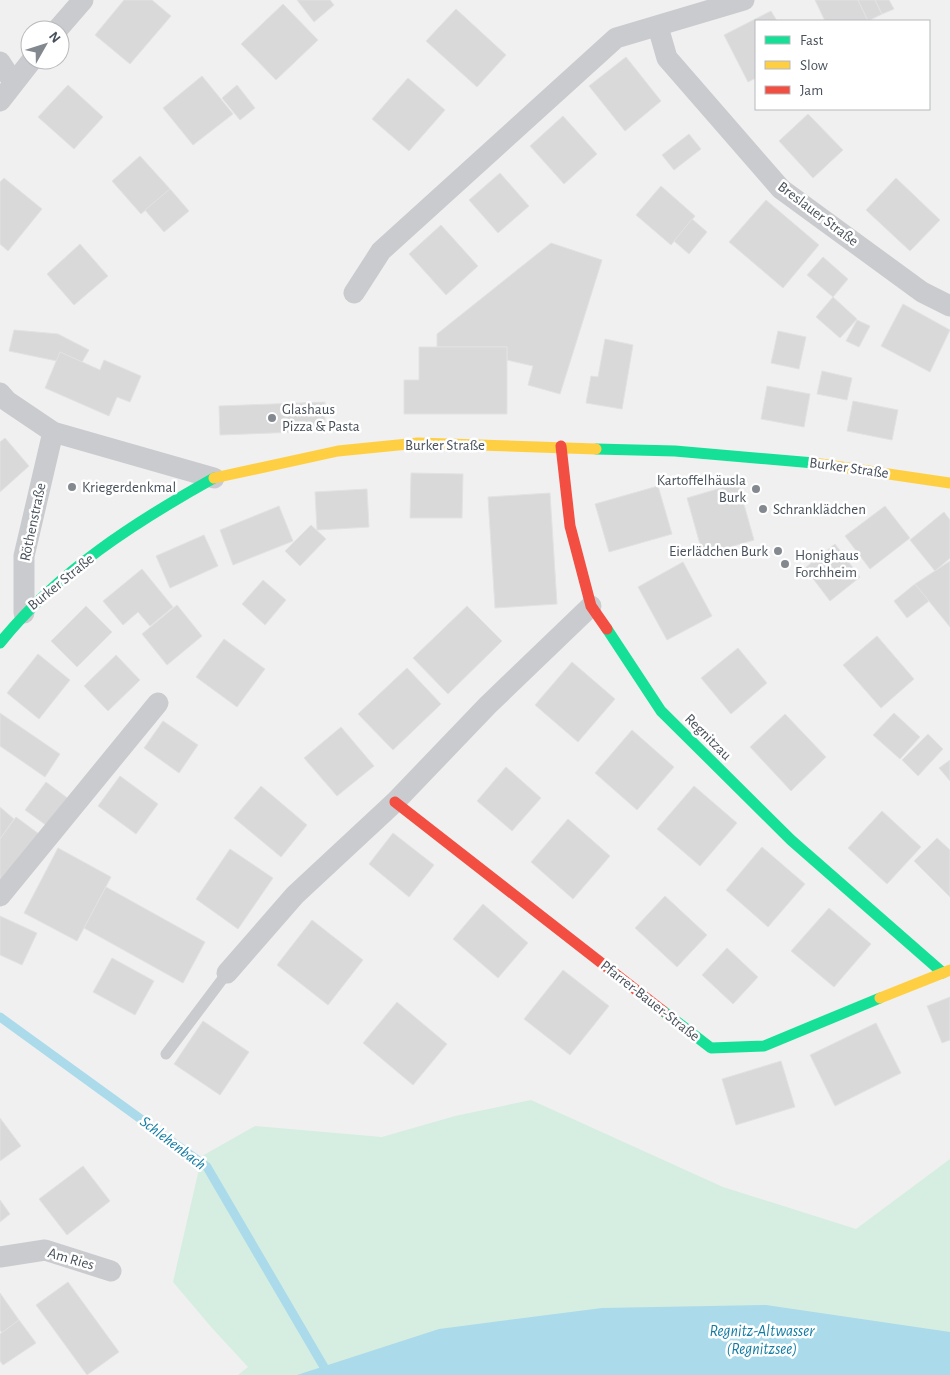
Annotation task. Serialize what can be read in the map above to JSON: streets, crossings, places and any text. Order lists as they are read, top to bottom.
{
  "streets": {
    "street": [
      "Breslauer Straße",
      "Burker Straße",
      "Röthenstraße",
      "Regnitzau",
      "Pfarrer-Bauer-Straße",
      "Am Ries"
    ]
  },
  "crossings": [
    ["Burker Straße", "Röthenstraße"],
    ["Burker Straße", "Regnitzau"],
    ["Regnitzau", "Pfarrer-Bauer-Straße"]
  ],
  "water": ["Schlehenbach", "Regnitz-Altwasser (Regnitzsee)"],
  "places": [
    "Glashaus Pizza & Pasta",
    "Kriegerdenkmal",
    "Kartoffelhäusla Burk",
    "Schranklädchen",
    "Eierlädchen Burk",
    "Honighaus Forchheim"
  ],
  "legend": ["Fast", "Slow", "Jam"],
  "north": "top right"
}
